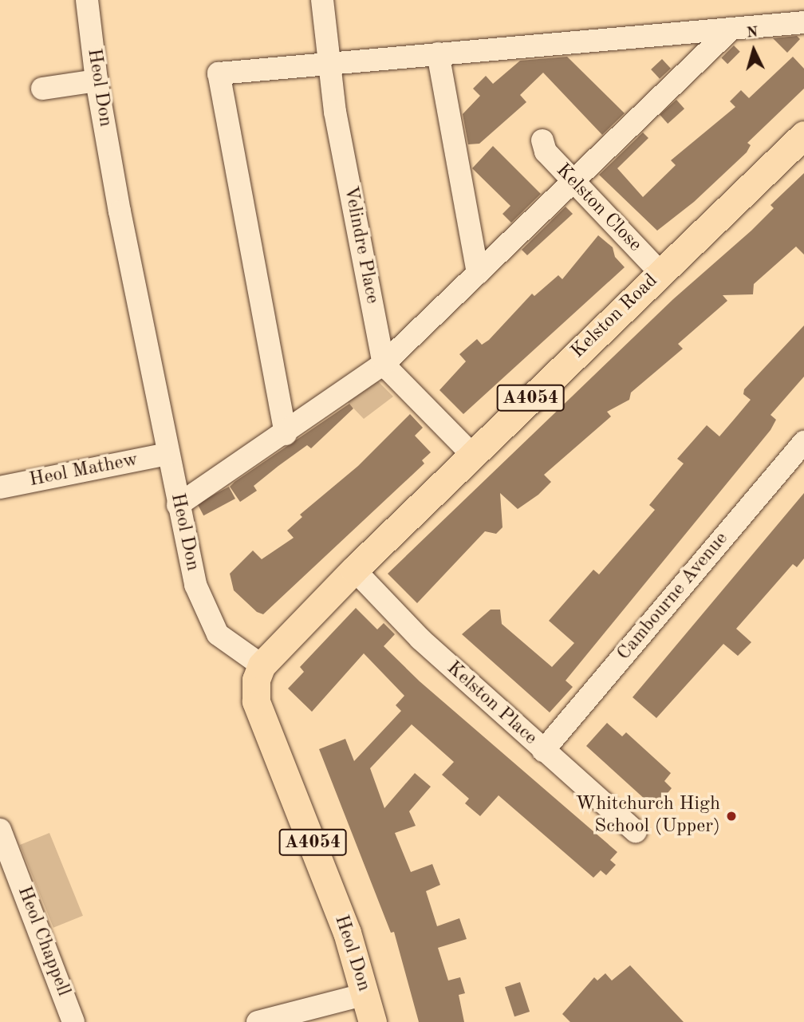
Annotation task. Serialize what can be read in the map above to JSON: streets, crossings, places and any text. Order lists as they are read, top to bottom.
{
  "streets": {
    "main road": ["Heol Don", "Kelston Road", "A4054"],
    "street": [
      "Kelston Close",
      "Velindre Place",
      "Heol Mathew",
      "Cambourne Avenue",
      "Kelston Place",
      "Heol Chappell"
    ]
  },
  "crossings": [
    ["Heol Don", "Kelston Road"],
    ["Heol Don", "Heol Mathew"],
    ["Kelston Close", "Kelston Road"],
    ["Kelston Road", "Kelston Place"],
    ["Cambourne Avenue", "Kelston Place"]
  ],
  "places": ["Whitchurch High School (Upper)"],
  "north": "top"
}
